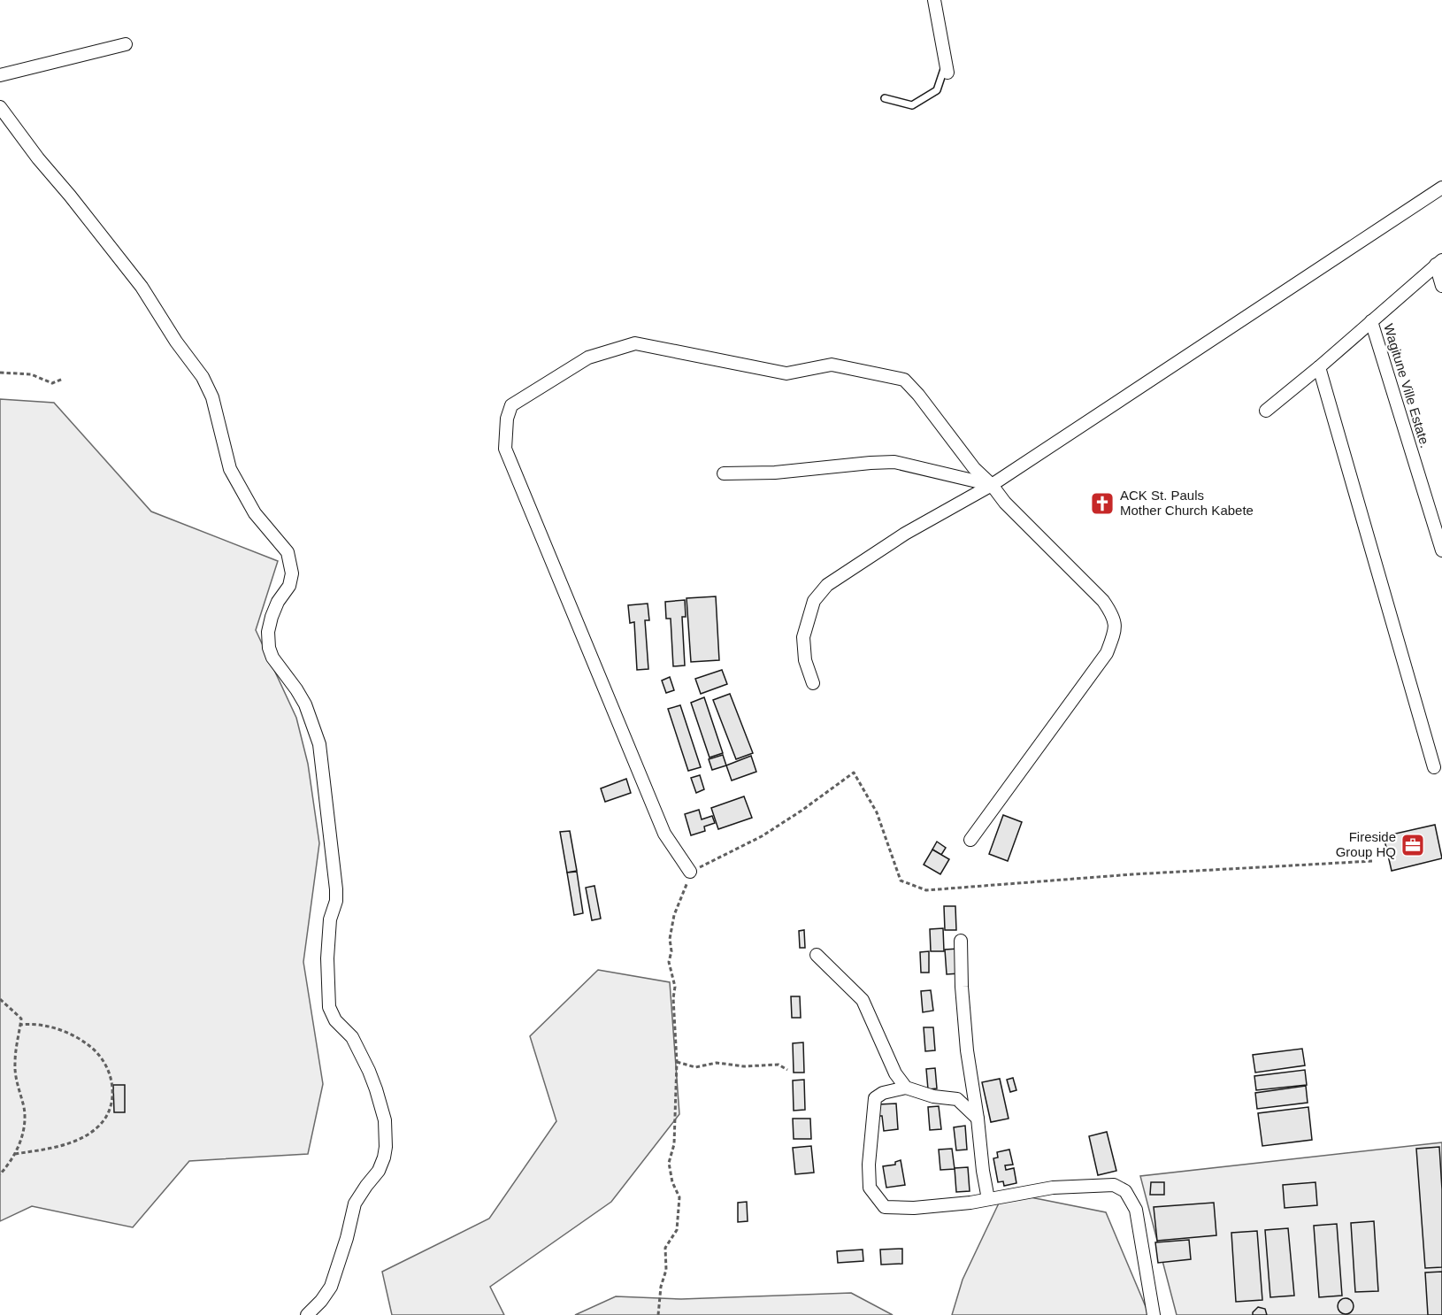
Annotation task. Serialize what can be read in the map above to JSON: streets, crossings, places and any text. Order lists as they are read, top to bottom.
{
  "streets": {
    "street": ["Wagitune Ville Estate."]
  },
  "places": {
    "church": ["ACK St. Pauls Mother Church Kabete"],
    "office": ["Fireside Group HQ"]
  }
}
